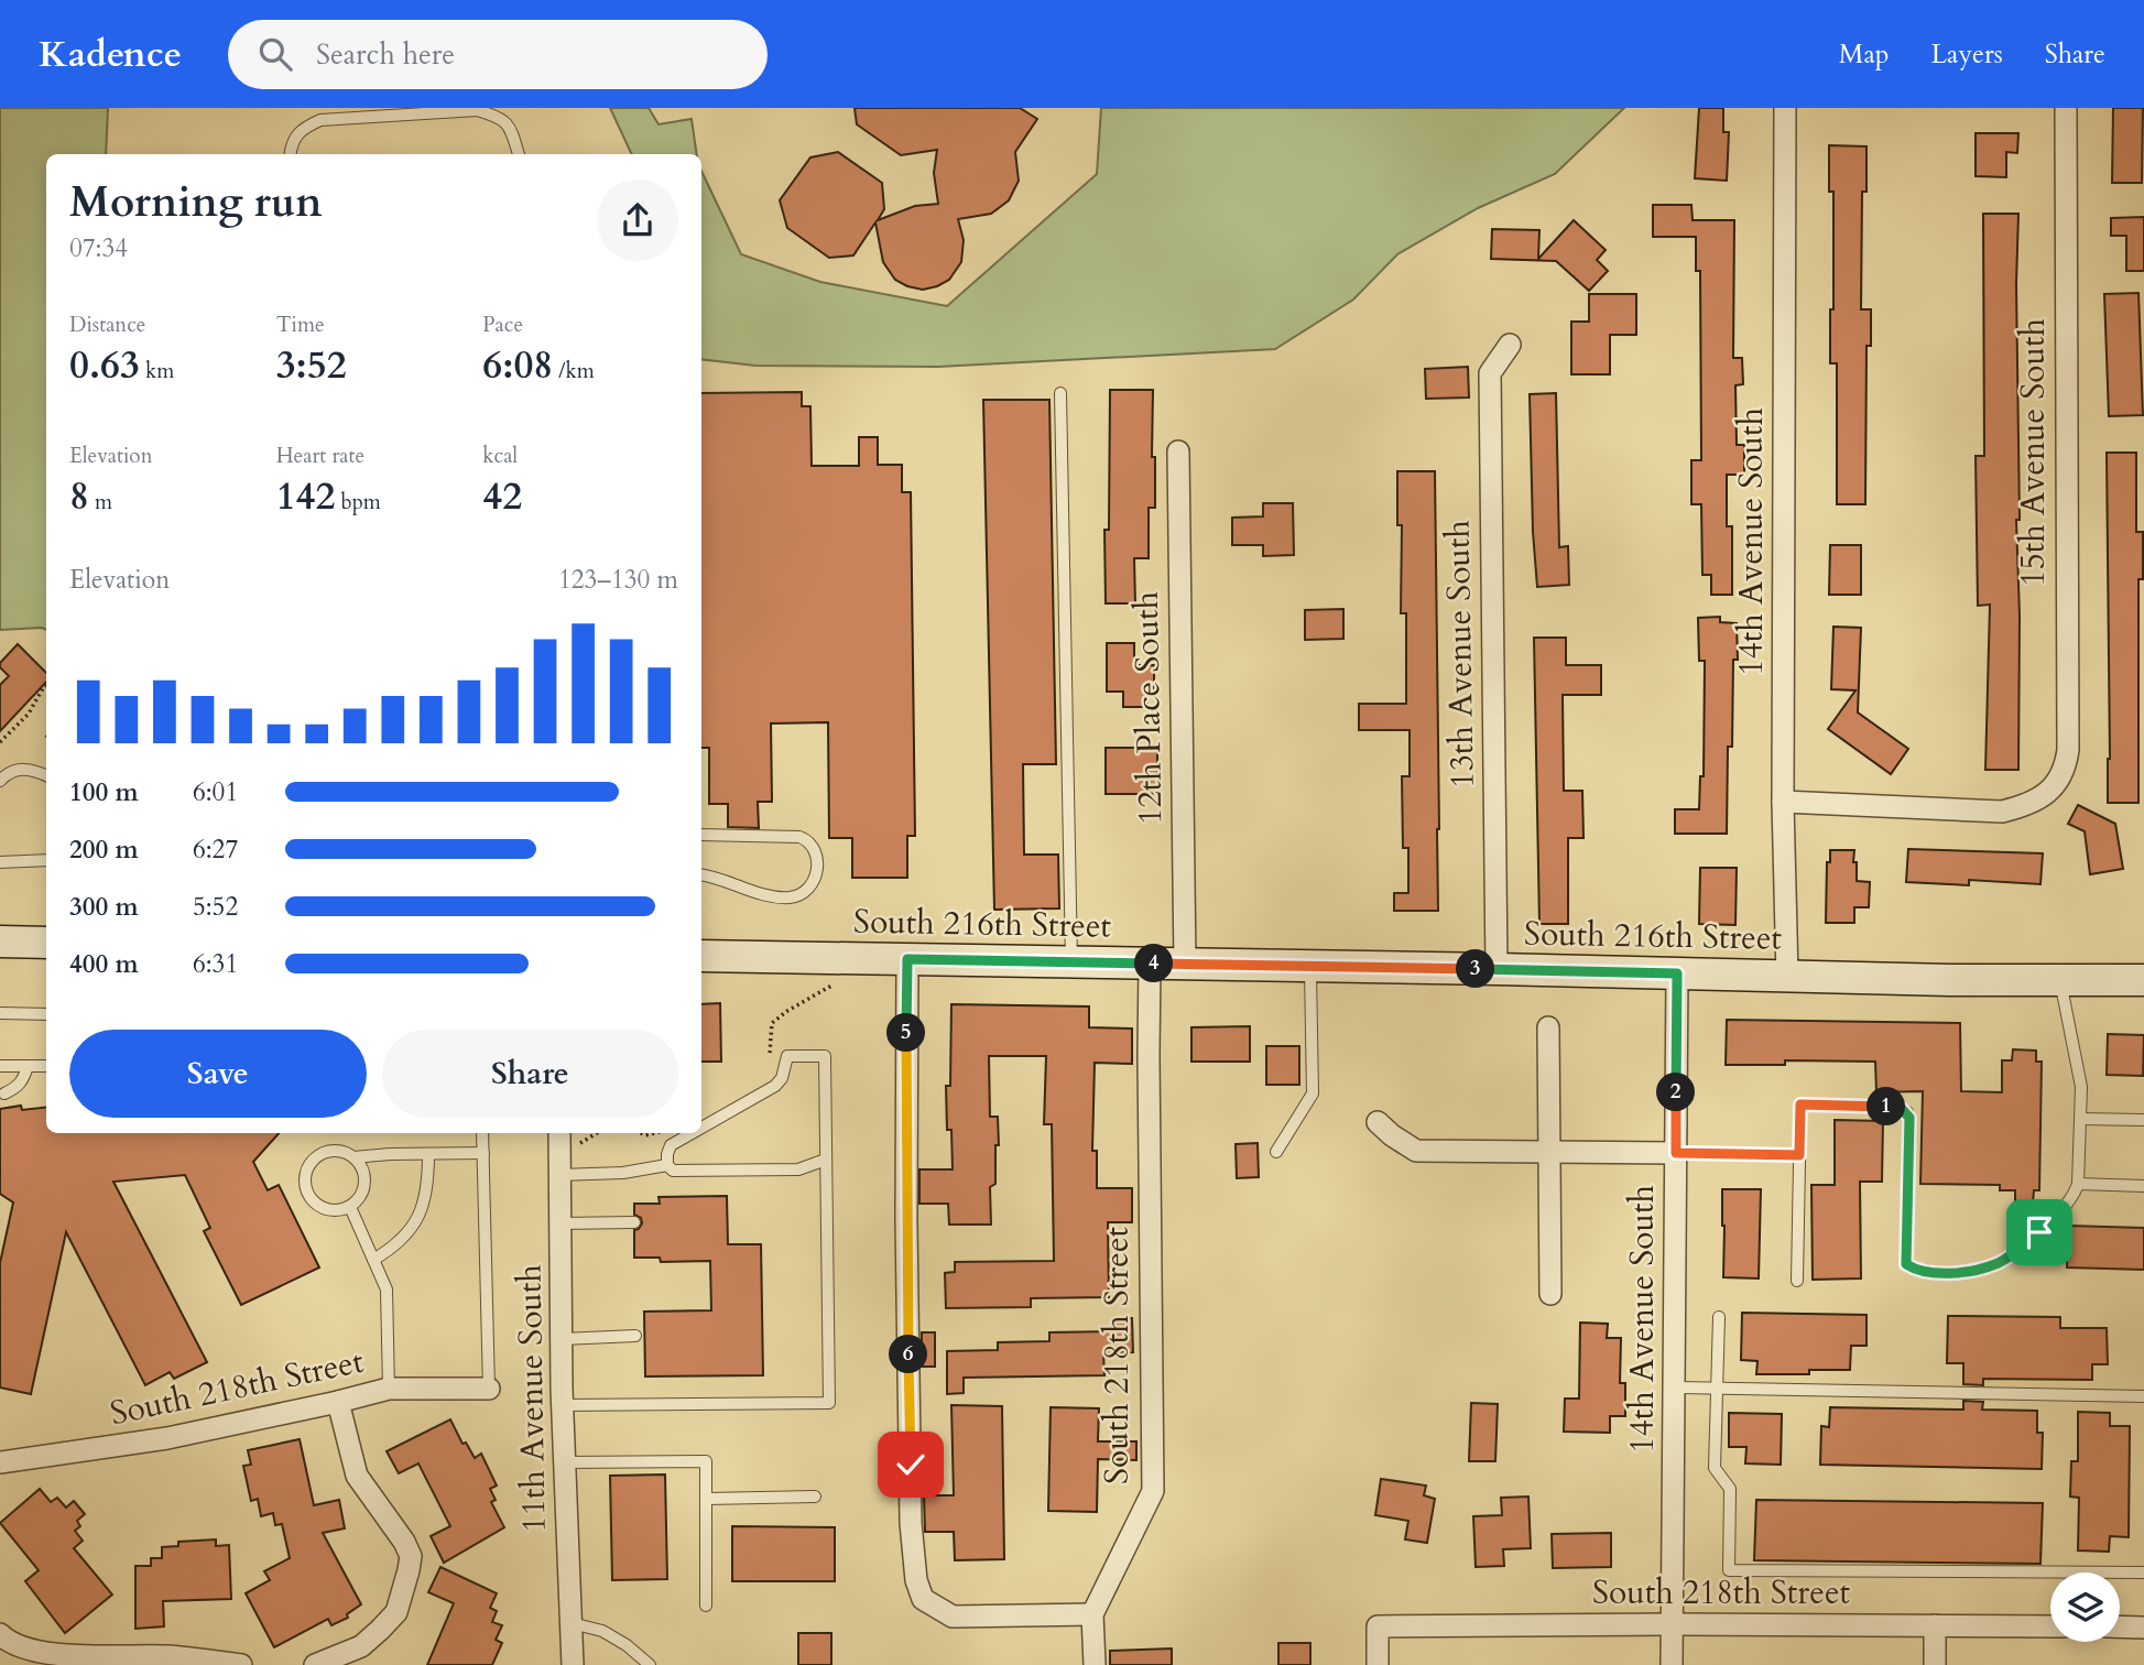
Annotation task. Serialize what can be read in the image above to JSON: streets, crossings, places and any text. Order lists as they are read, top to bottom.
{
  "streets": {
    "main road": ["South 216th Street"],
    "street": [
      "15th Avenue South",
      "14th Avenue South",
      "13th Avenue South",
      "12th Place South",
      "South 218th Street",
      "11th Avenue South"
    ]
  },
  "crossings": [
    ["15th Avenue South", "14th Avenue South"],
    ["14th Avenue South", "South 216th Street"],
    ["14th Avenue South", "South 218th Street"],
    ["13th Avenue South", "South 216th Street"],
    ["12th Place South", "South 216th Street"],
    ["South 216th Street", "South 218th Street"]
  ],
  "page": {
    "header": "Kadence",
    "search": "Search here",
    "nav": ["Map", "Layers", "Share"],
    "heading": ["Morning run", "07:34"],
    "stats": [
      ["Distance", "0.63 km"],
      ["Time", "3:52"],
      ["Pace", "6:08 /km"],
      ["Elevation", "8 m"],
      ["Heart rate", "142 bpm"],
      ["kcal", "42"]
    ],
    "chart": ["Elevation", "123–130 m"],
    "list": [
      {
        "name": "100 m",
        "note": "6:01"
      },
      {
        "name": "200 m",
        "note": "6:27"
      },
      {
        "name": "300 m",
        "note": "5:52"
      },
      {
        "name": "400 m",
        "note": "6:31"
      }
    ],
    "pins": [
      "4",
      "3",
      "5",
      "2",
      "1",
      "6"
    ],
    "buttons": ["Save", "Share"]
  }
}
